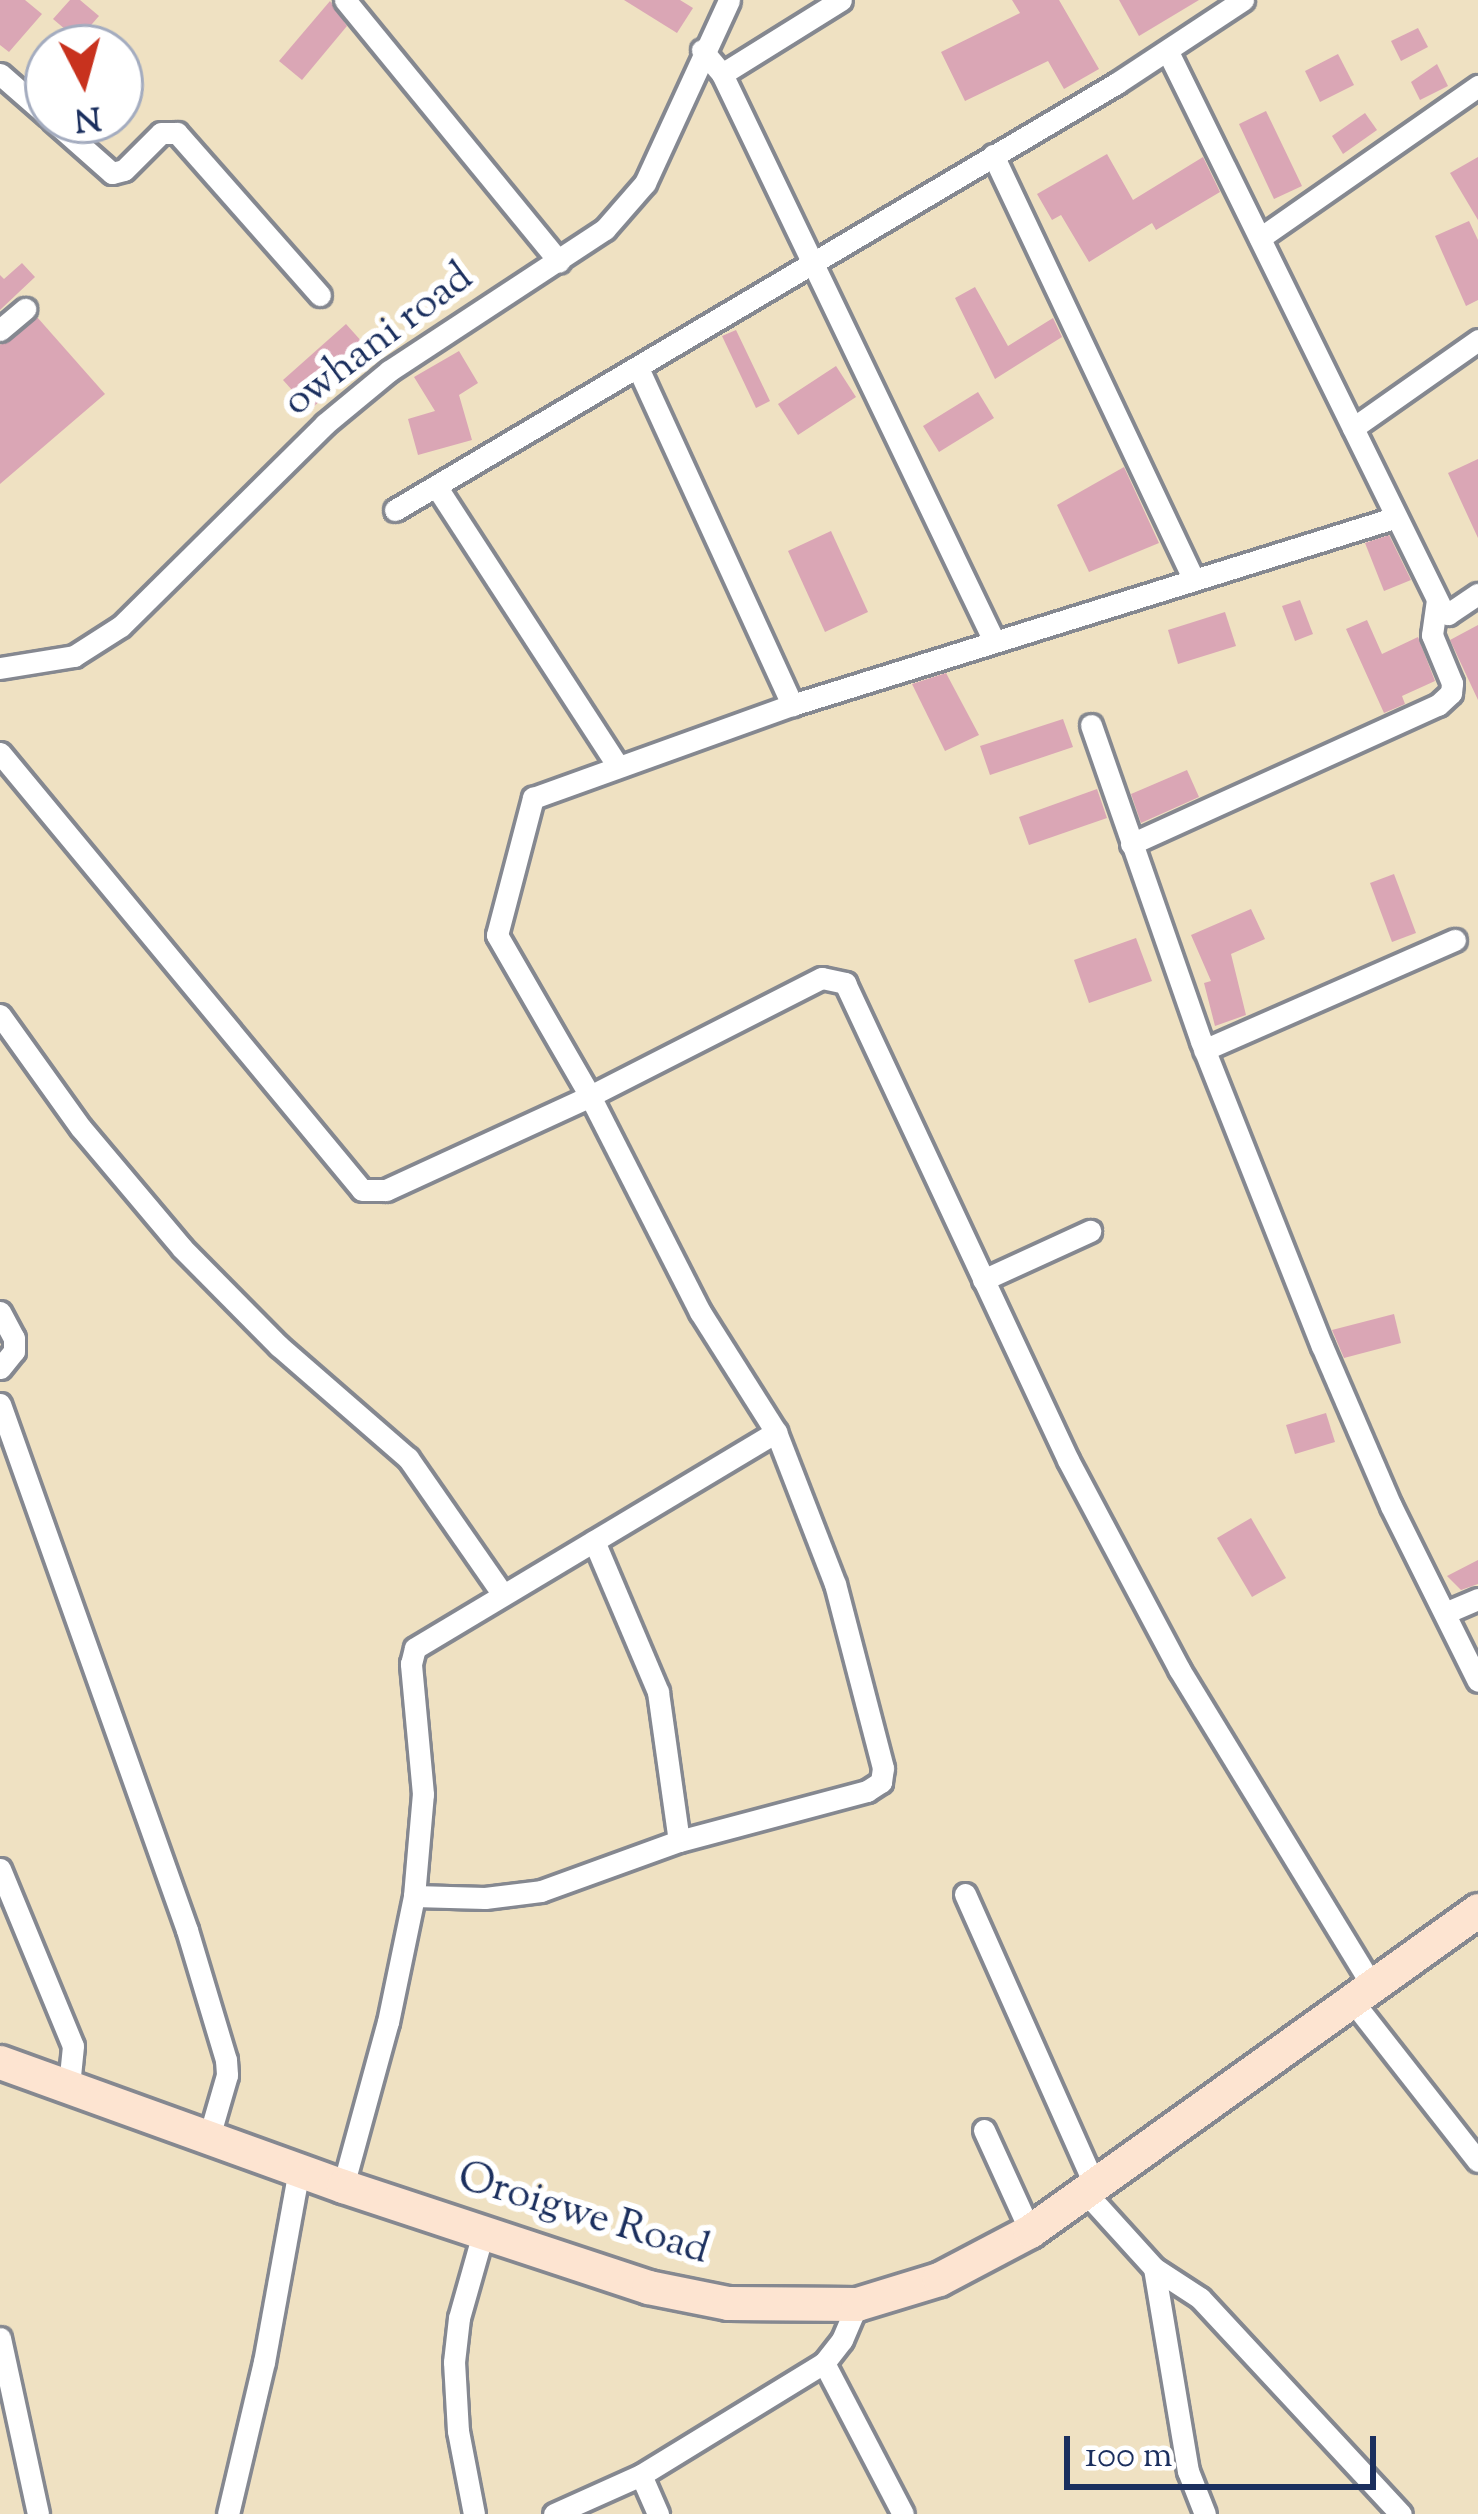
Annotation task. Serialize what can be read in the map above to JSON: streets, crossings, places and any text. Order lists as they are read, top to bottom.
{
  "streets": {
    "street": ["owhani road", "Oroigwe Road"]
  },
  "scale_bar": "100 m",
  "north": "bottom"
}
